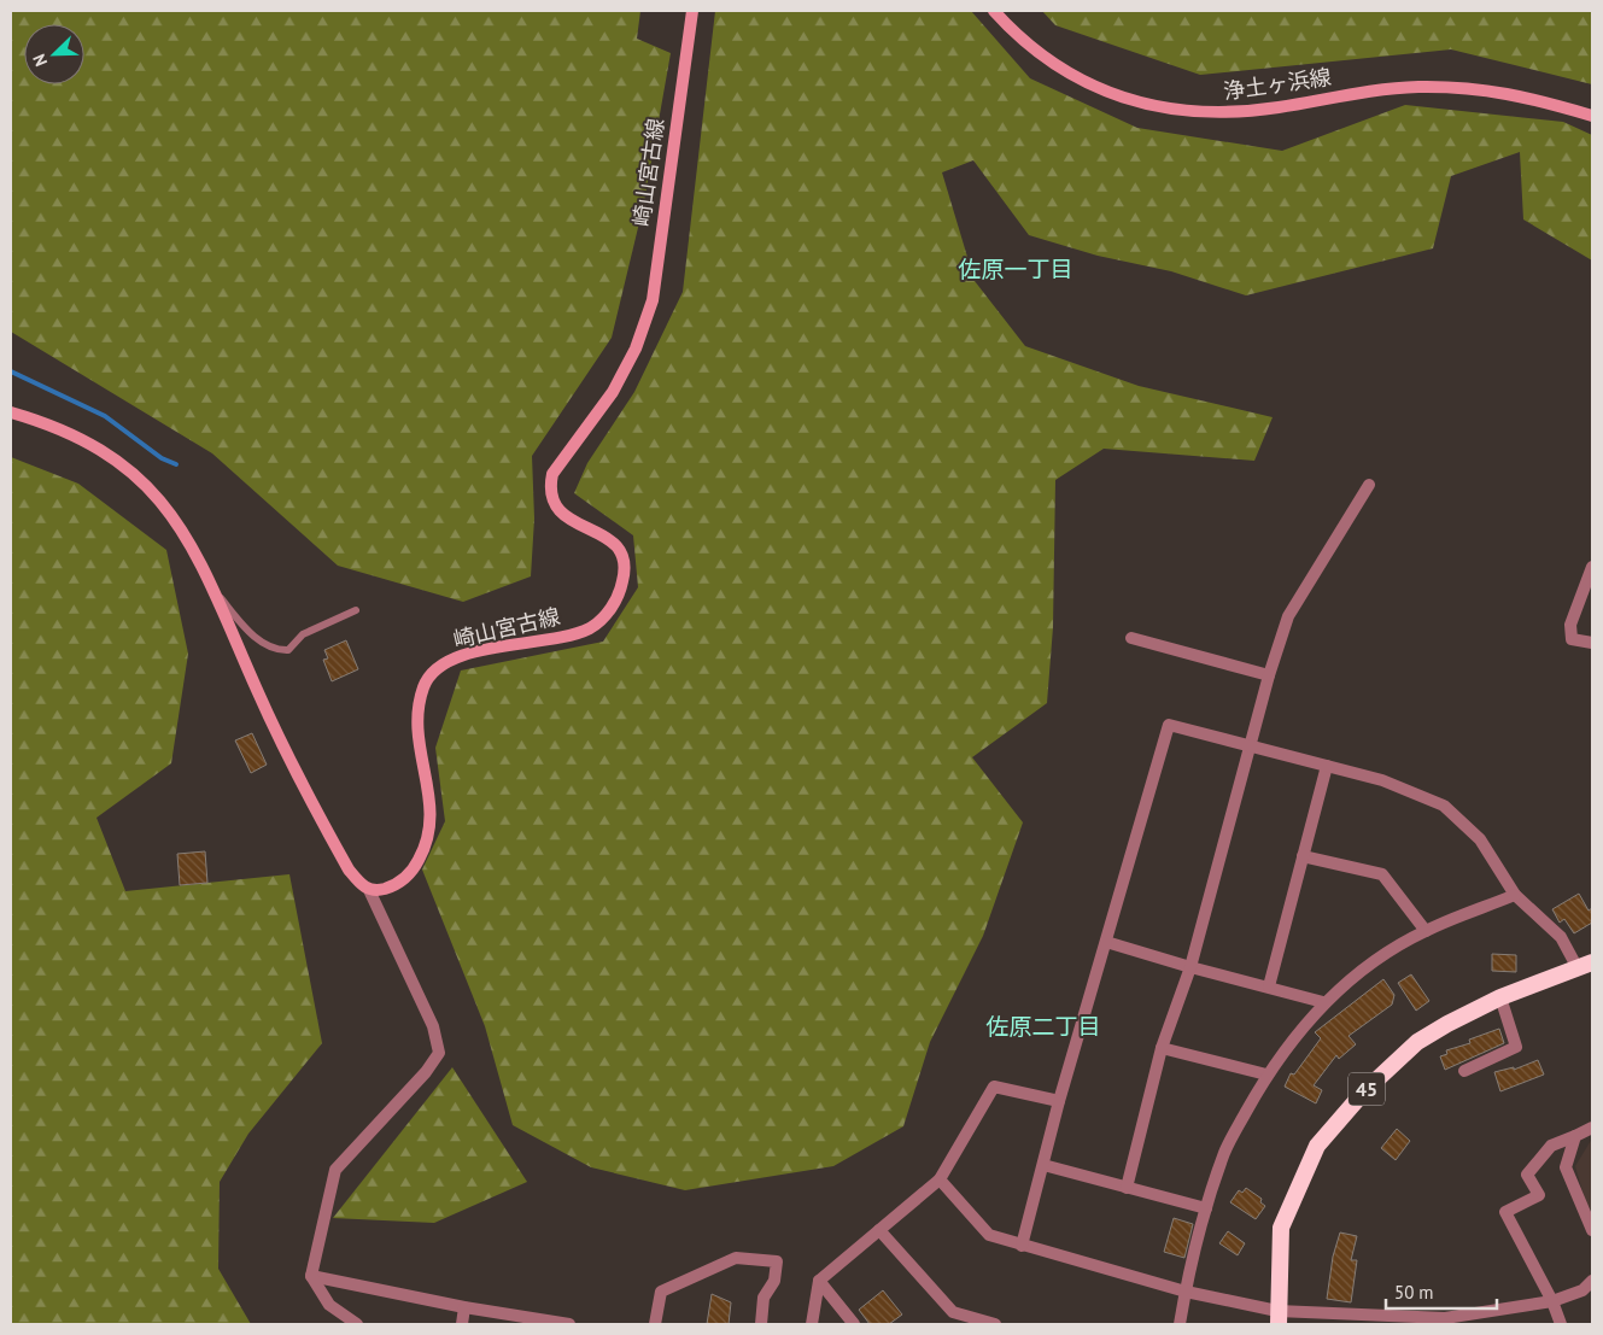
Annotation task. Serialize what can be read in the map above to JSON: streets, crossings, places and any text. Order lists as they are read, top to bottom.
{
  "streets": {
    "highway": ["45"],
    "main road": ["浄土ヶ浜線", "崎山宮古線"]
  },
  "districts": ["佐原一丁目", "佐原二丁目"],
  "scale_bar": "50 m",
  "north": "bottom left"
}
